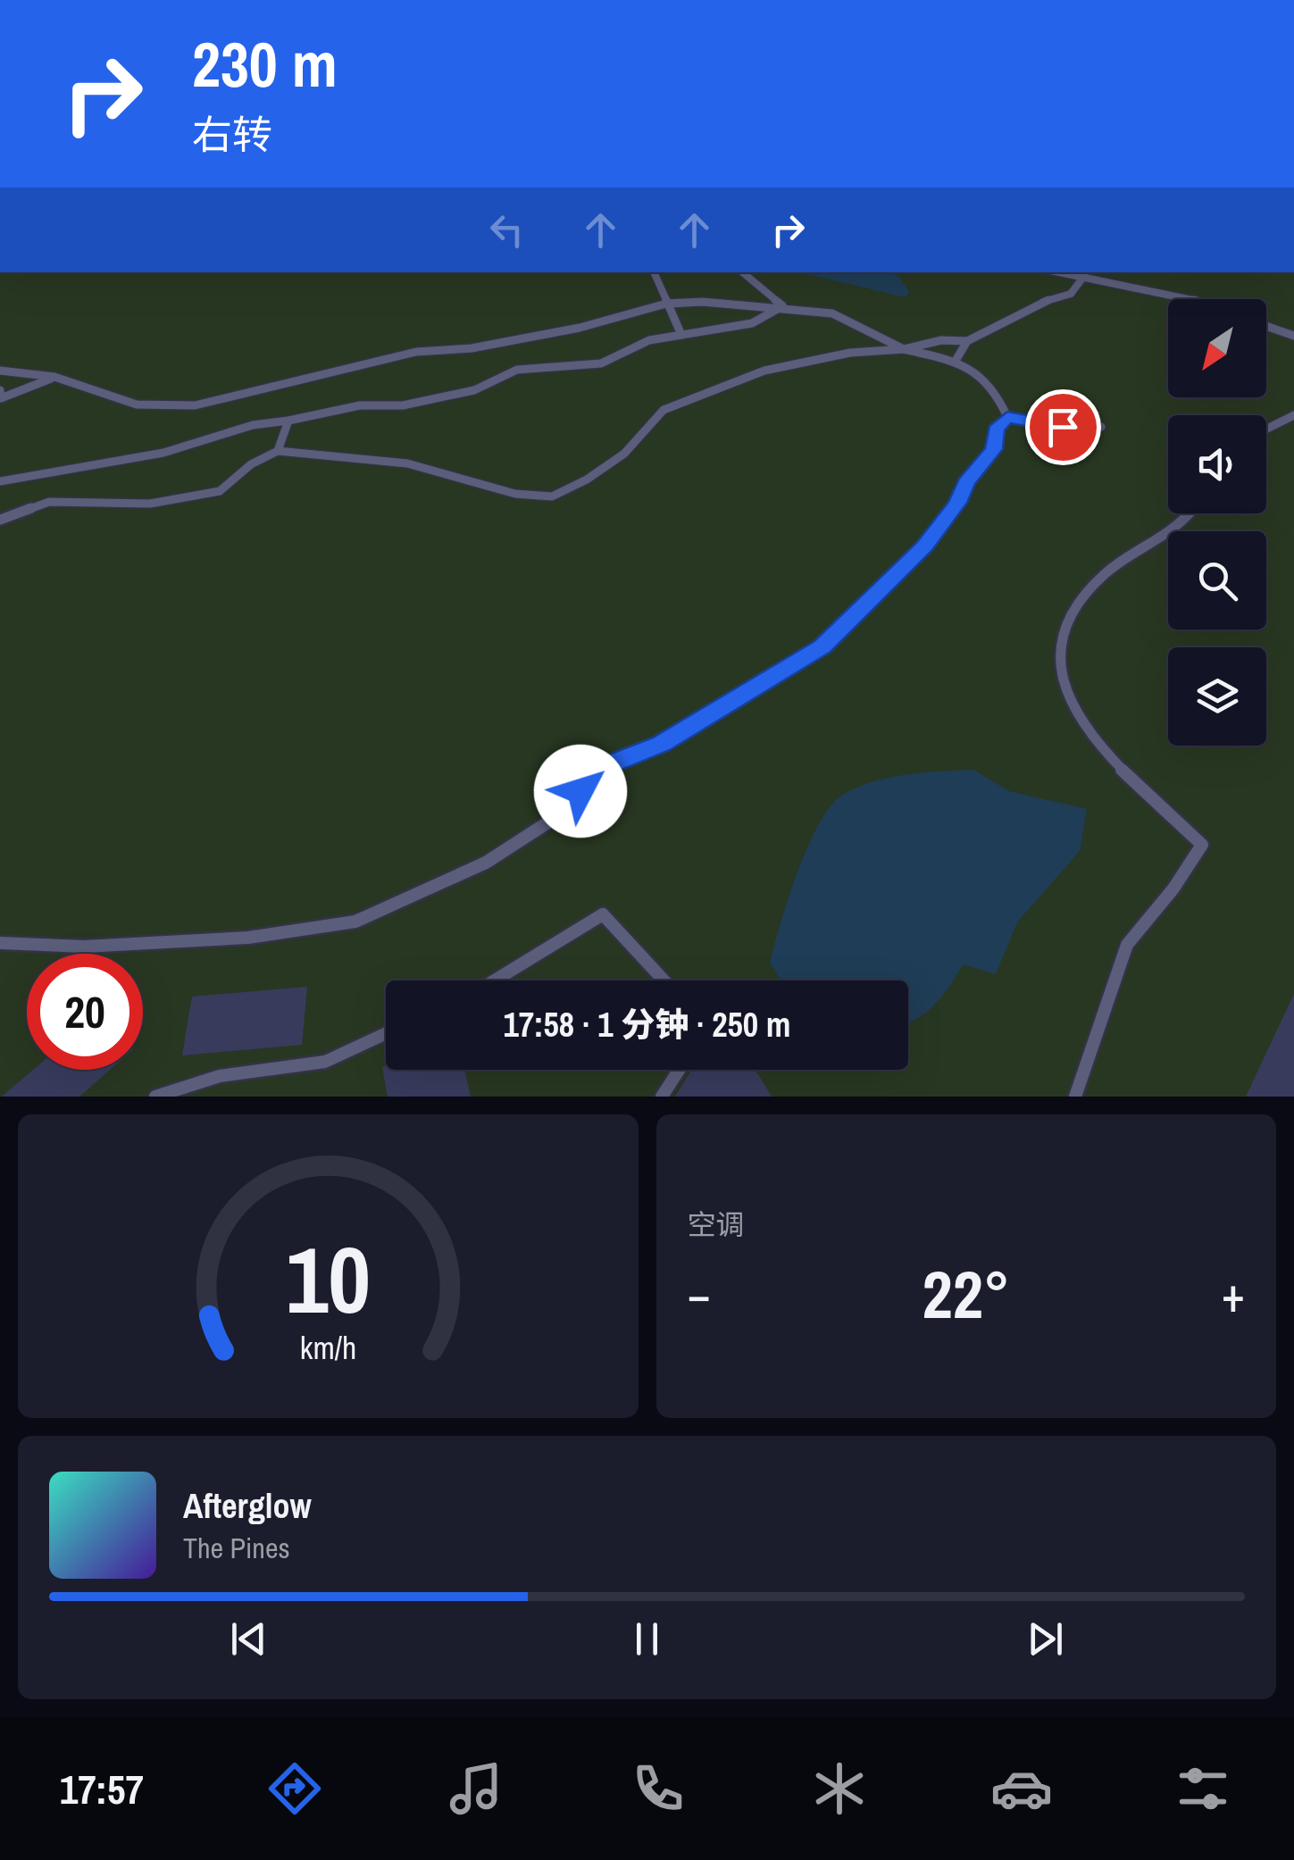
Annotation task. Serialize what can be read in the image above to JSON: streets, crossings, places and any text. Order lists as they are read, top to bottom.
{
  "north": "bottom left",
  "page": {
    "turn": ["230 m", "右转"],
    "limit": "20",
    "trip": "17:58 · 1 分钟 · 250 m",
    "tile": "空调",
    "heat": ["−", "22°", "+"],
    "song": ["Afterglow", "The Pines"],
    "tabs": "17:57",
    "gauge": ["10", "km/h"]
  }
}
